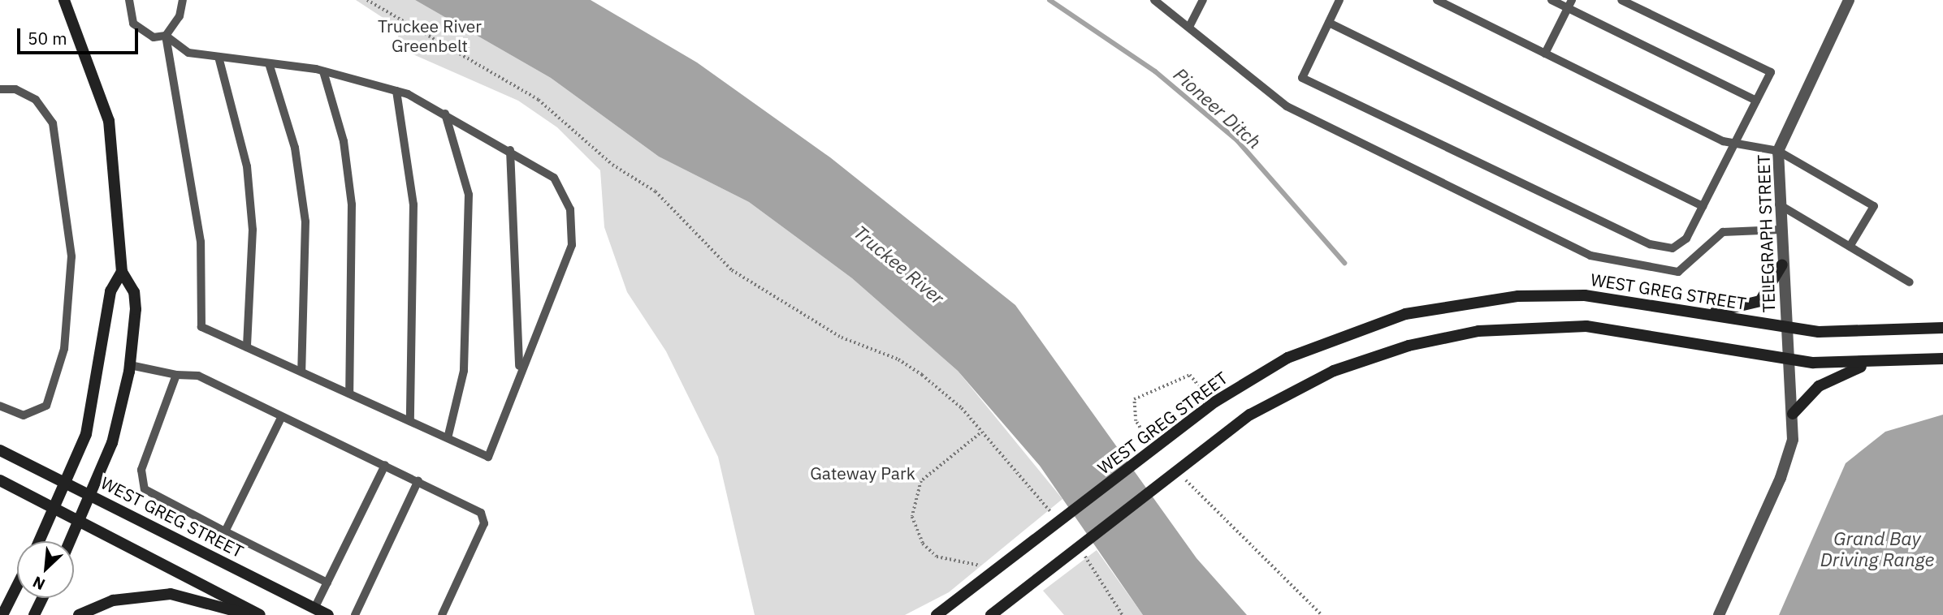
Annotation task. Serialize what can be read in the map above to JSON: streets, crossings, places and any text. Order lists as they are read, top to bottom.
{
  "streets": {
    "main road": ["WEST GREG STREET"],
    "street": ["TELEGRAPH STREET"]
  },
  "crossings": [
    ["TELEGRAPH STREET", "WEST GREG STREET"]
  ],
  "water": ["Pioneer Ditch", "Truckee River", "Grand Bay Driving Range"],
  "parks": ["Truckee River Greenbelt", "Gateway Park"],
  "scale_bar": "50 m",
  "north": "bottom left"
}
